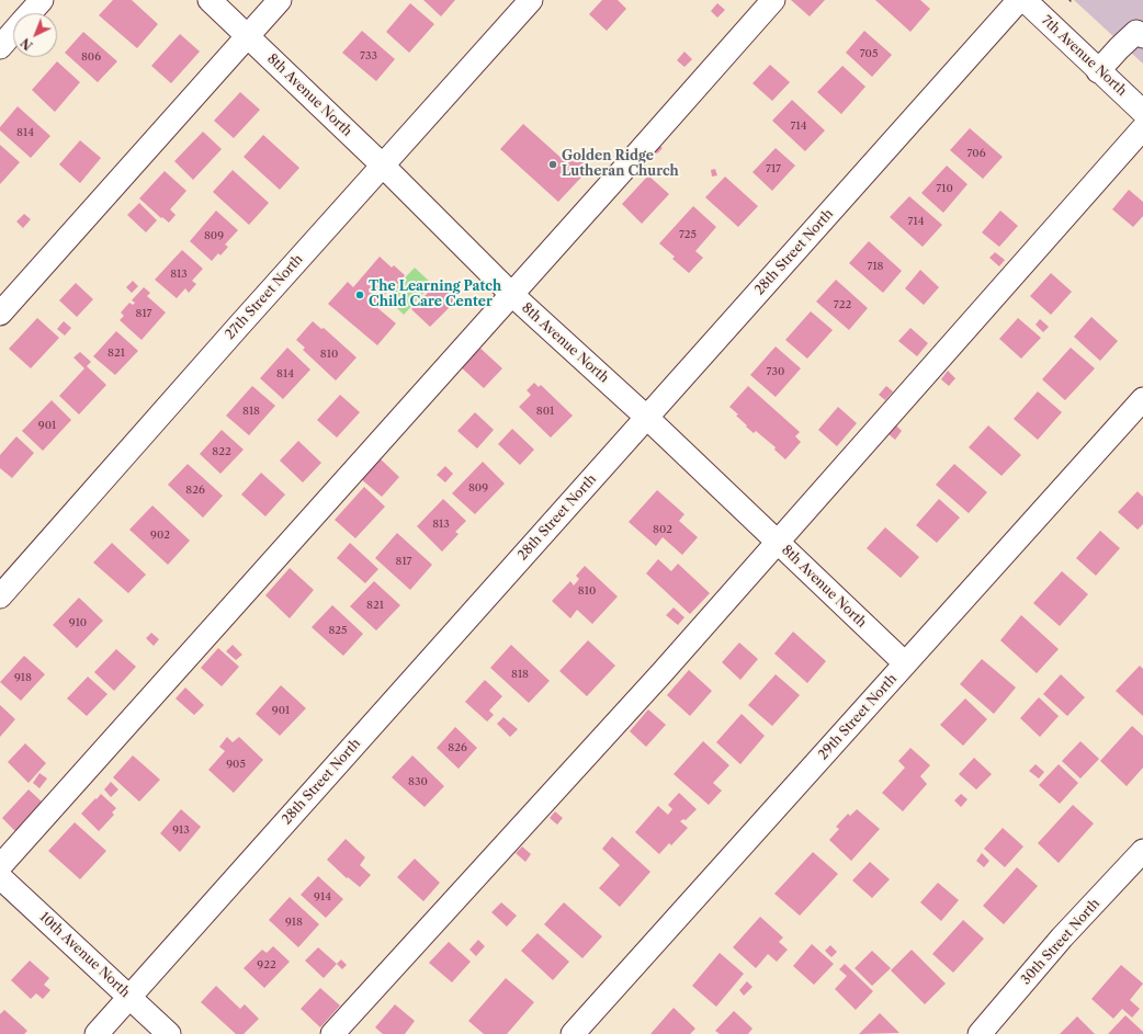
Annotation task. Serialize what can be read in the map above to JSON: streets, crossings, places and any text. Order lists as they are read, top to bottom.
{
  "streets": {
    "street": [
      "7th Avenue North",
      "8th Avenue North",
      "28th Street North",
      "27th Street North",
      "29th Street North",
      "30th Street North",
      "10th Avenue North"
    ]
  },
  "crossings": [
    ["8th Avenue North", "28th Street North"],
    ["8th Avenue North", "27th Street North"],
    ["8th Avenue North", "29th Street North"],
    ["28th Street North", "10th Avenue North"]
  ],
  "places": ["Golden Ridge Lutheran Church", "The Learning Patch Child Care Center"],
  "house_numbers": [
    "705",
    "733",
    "806",
    "714",
    "814",
    "706",
    "717",
    "710",
    "714",
    "725",
    "809",
    "718",
    "813",
    "722",
    "817",
    "821",
    "810",
    "730",
    "814",
    "818",
    "801",
    "901",
    "822",
    "809",
    "826",
    "813",
    "802",
    "902",
    "817",
    "810",
    "821",
    "910",
    "825",
    "818",
    "918",
    "901",
    "826",
    "905",
    "830",
    "913",
    "914",
    "918",
    "922"
  ],
  "north": "bottom left"
}
